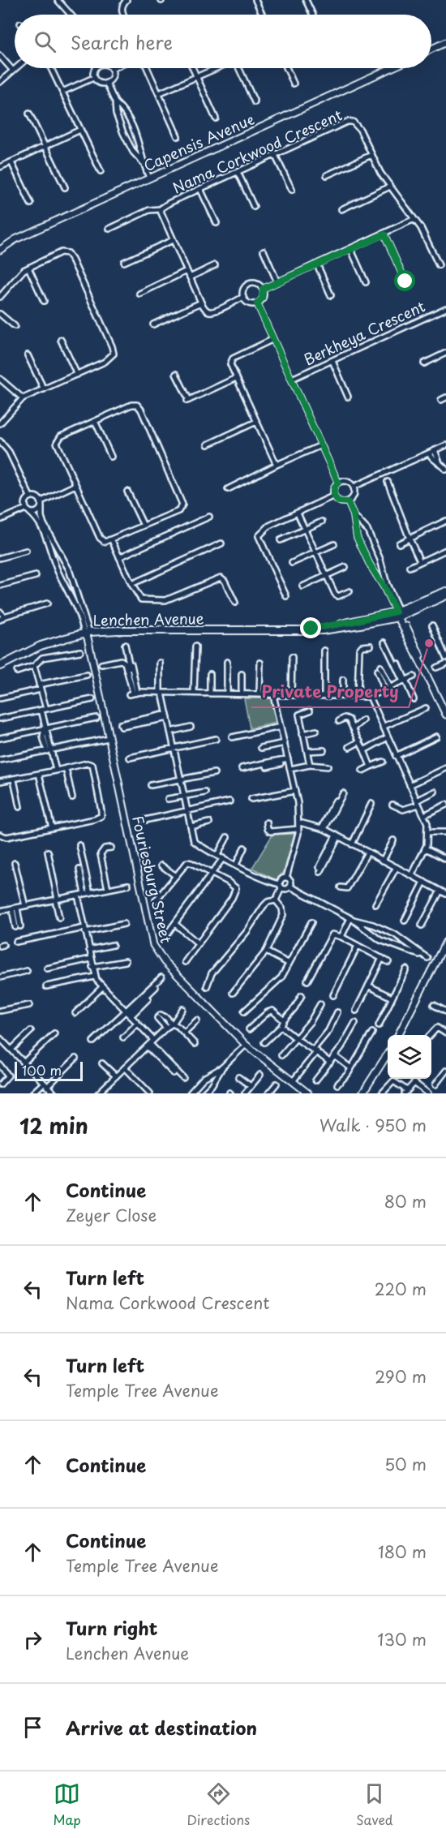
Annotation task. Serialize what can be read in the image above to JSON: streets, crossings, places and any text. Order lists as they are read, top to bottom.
{
  "streets": {
    "main road": ["Lenchen Avenue"],
    "street": [
      "Capensis Avenue",
      "Nama Corkwood Crescent",
      "Berkheya Crescent",
      "Fouriesburg Street"
    ]
  },
  "crossings": [
    ["Lenchen Avenue", "Fouriesburg Street"]
  ],
  "places": ["Private Property"],
  "scale_bar": "100 m",
  "page": {
    "search": "Search here",
    "scale": "100 m",
    "heading": ["12 min", "Walk · 950 m"],
    "list": [
      ["Continue", "Zeyer Close", "80 m"],
      ["Turn left", "Nama Corkwood Crescent", "220 m"],
      ["Turn left", "Temple Tree Avenue", "290 m"],
      ["Continue", "50 m"],
      ["Continue", "Temple Tree Avenue", "180 m"],
      ["Turn right", "Lenchen Avenue", "130 m"],
      "Arrive at destination"
    ],
    "nav": ["Map", "Directions", "Saved"]
  }
}
